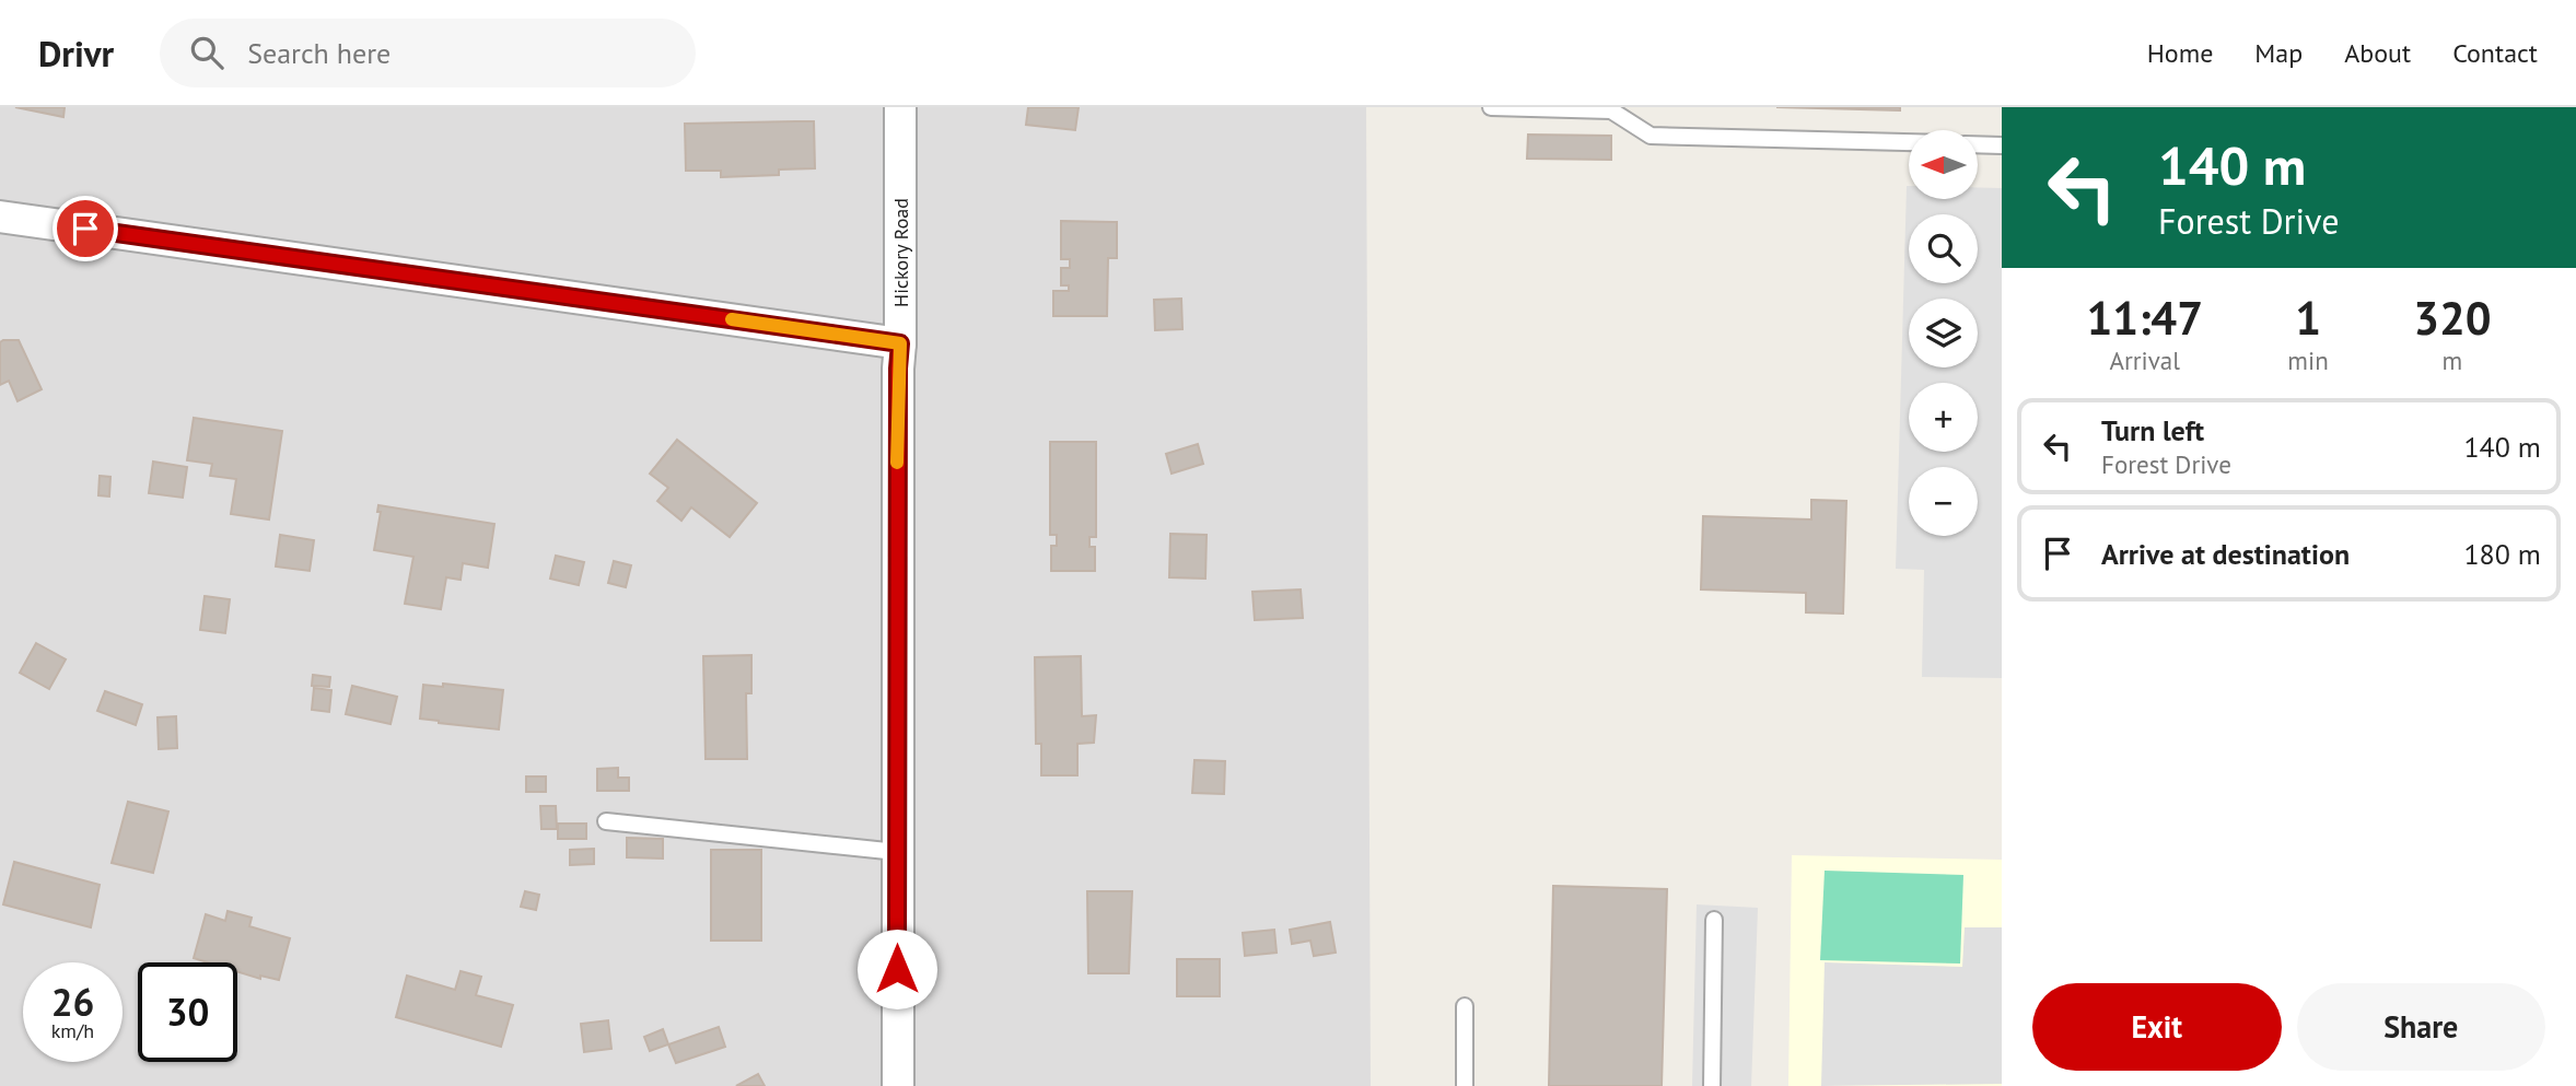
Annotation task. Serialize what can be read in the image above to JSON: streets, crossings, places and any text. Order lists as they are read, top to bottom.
{
  "streets": {
    "street": ["Hickory Road"]
  },
  "north": "left",
  "page": {
    "header": "Drivr",
    "search": "Search here",
    "nav": [
      "Home",
      "Map",
      "About",
      "Contact"
    ],
    "turn": ["140 m", "Forest Drive"],
    "map_buttons": ["+", "−"],
    "eta": [
      "11:47",
      "Arrival",
      "1",
      "min",
      "320",
      "m"
    ],
    "list": [
      {
        "name": "Turn left",
        "note": "Forest Drive",
        "value": "140 m"
      },
      {
        "name": "Arrive at destination",
        "value": "180 m"
      }
    ],
    "speed": "26 km/h",
    "limit": "30",
    "buttons": ["Exit", "Share"]
  }
}
